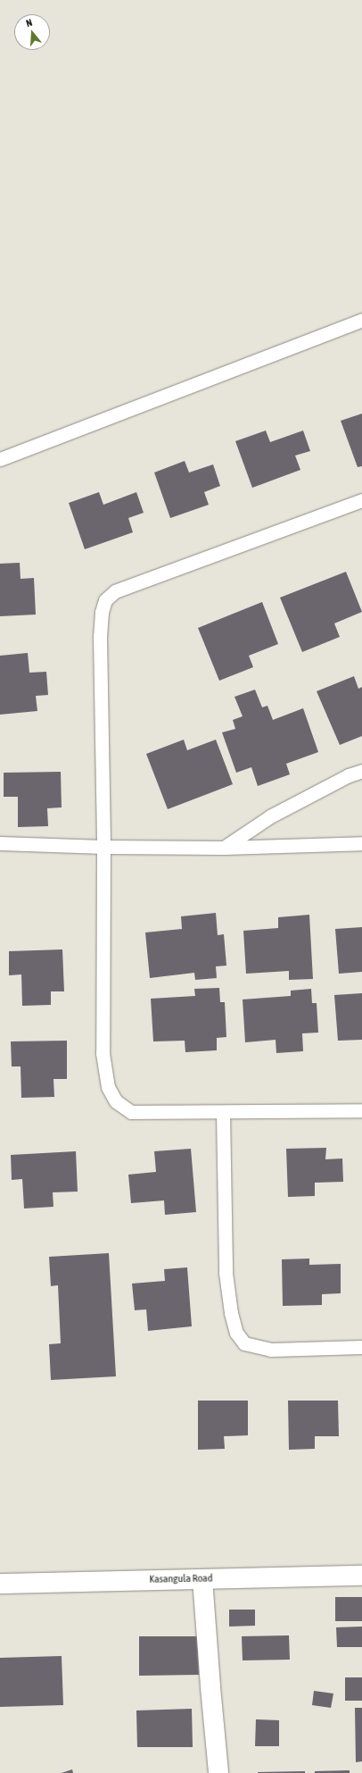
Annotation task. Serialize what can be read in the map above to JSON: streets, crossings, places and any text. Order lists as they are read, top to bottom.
{
  "streets": {
    "main road": ["Kasangula Road"]
  },
  "north": "top"
}
